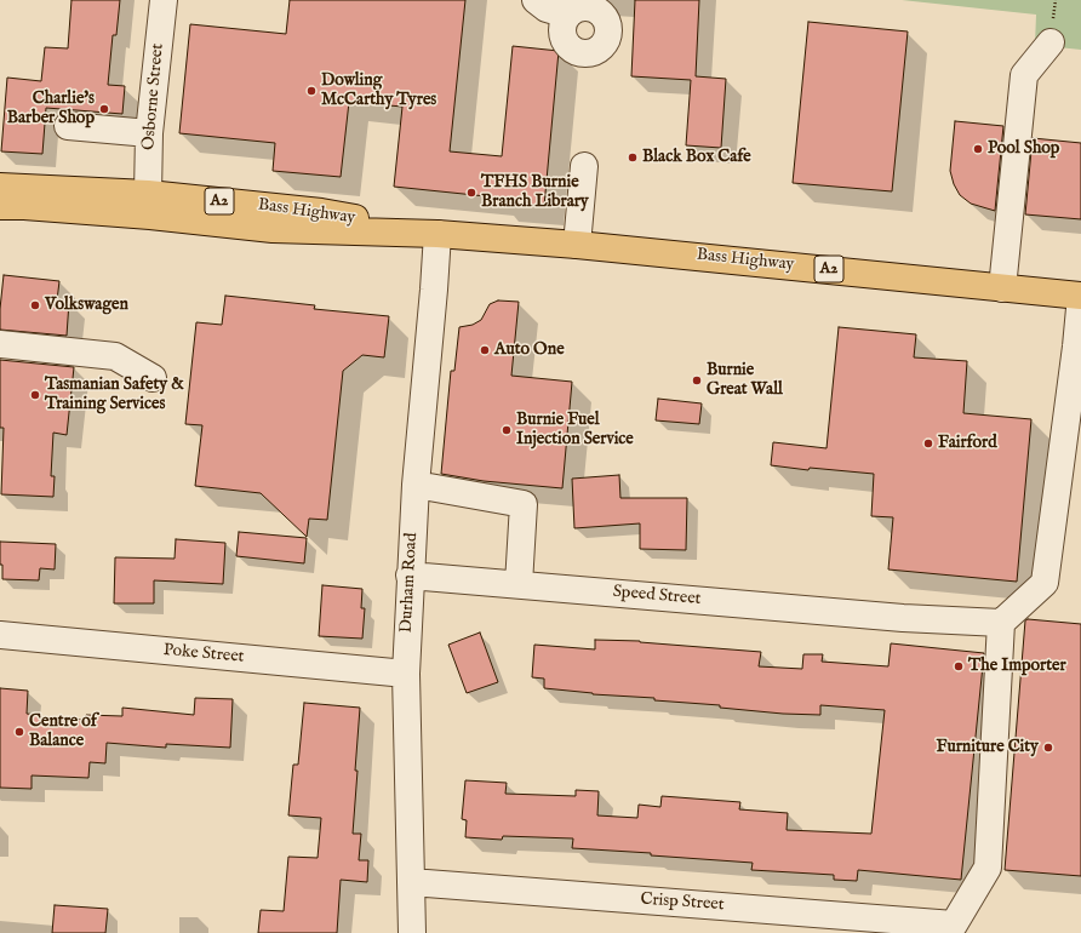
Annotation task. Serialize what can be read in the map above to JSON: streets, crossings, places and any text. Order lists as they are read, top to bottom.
{
  "streets": {
    "highway": ["A2", "Bass Highway"],
    "street": [
      "Osborne Street",
      "Durham Road",
      "Speed Street",
      "Poke Street",
      "Crisp Street"
    ]
  },
  "crossings": [
    ["Osborne Street", "Bass Highway"],
    ["Bass Highway", "Durham Road"],
    ["Durham Road", "Speed Street"],
    ["Durham Road", "Poke Street"],
    ["Durham Road", "Crisp Street"],
    ["Speed Street", "Crisp Street"]
  ],
  "places": [
    "Dowling McCarthy Tyres",
    "Charlie's Barber Shop",
    "Pool Shop",
    "Black Box Cafe",
    "TFHS Burnie Branch Library",
    "Volkswagen",
    "Auto One",
    "Burnie Great Wall",
    "Tasmanian Safety & Training Services",
    "Burnie Fuel Injection Service",
    "Fairford",
    "The Importer",
    "Centre of Balance",
    "Furniture City"
  ]
}
